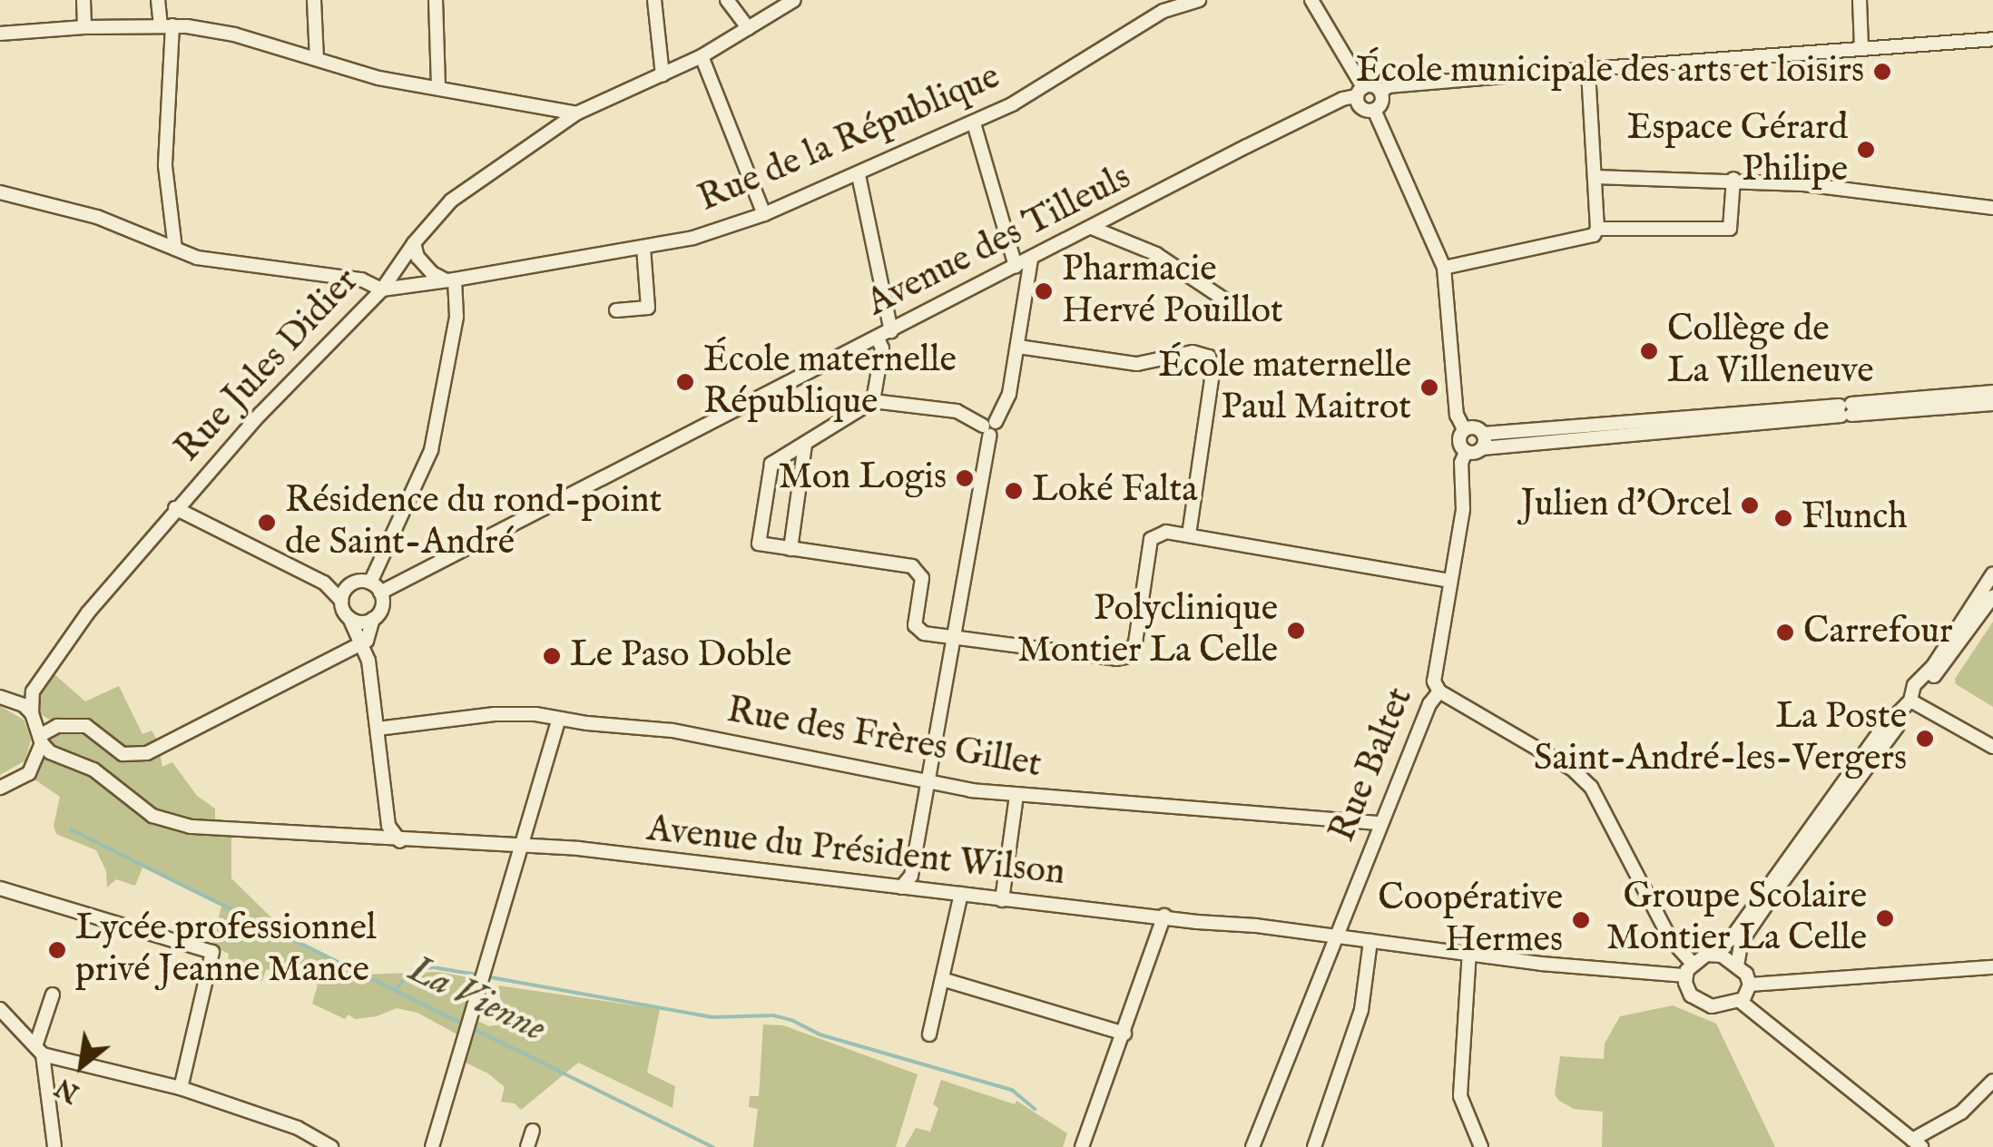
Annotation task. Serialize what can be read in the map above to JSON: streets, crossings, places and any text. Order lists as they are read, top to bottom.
{
  "streets": {
    "street": [
      "Rue de la République",
      "Avenue des Tilleuls",
      "Rue Jules Didier",
      "Rue des Frères Gillet",
      "Rue Baltet",
      "Avenue du Président Wilson"
    ]
  },
  "crossings": [
    ["Rue de la République", "Rue Jules Didier"],
    ["Rue des Frères Gillet", "Rue Baltet"],
    ["Rue Baltet", "Avenue du Président Wilson"]
  ],
  "water": ["La Vienne"],
  "places": [
    "École municipale des arts et loisirs",
    "Espace Gérard Philipe",
    "Pharmacie Hervé Pouillot",
    "Collège de La Villeneuve",
    "École maternelle République",
    "École maternelle Paul Maitrot",
    "Mon Logis",
    "Loké Falta",
    "Julien d'Orcel",
    "Flunch",
    "Résidence du rond-point de Saint-André",
    "Polyclinique Montier La Celle",
    "Carrefour",
    "Le Paso Doble",
    "La Poste Saint-André-les-Vergers",
    "Groupe Scolaire Montier La Celle",
    "Coopérative Hermes",
    "Lycée professionnel privé Jeanne Mance"
  ],
  "north": "bottom left"
}
